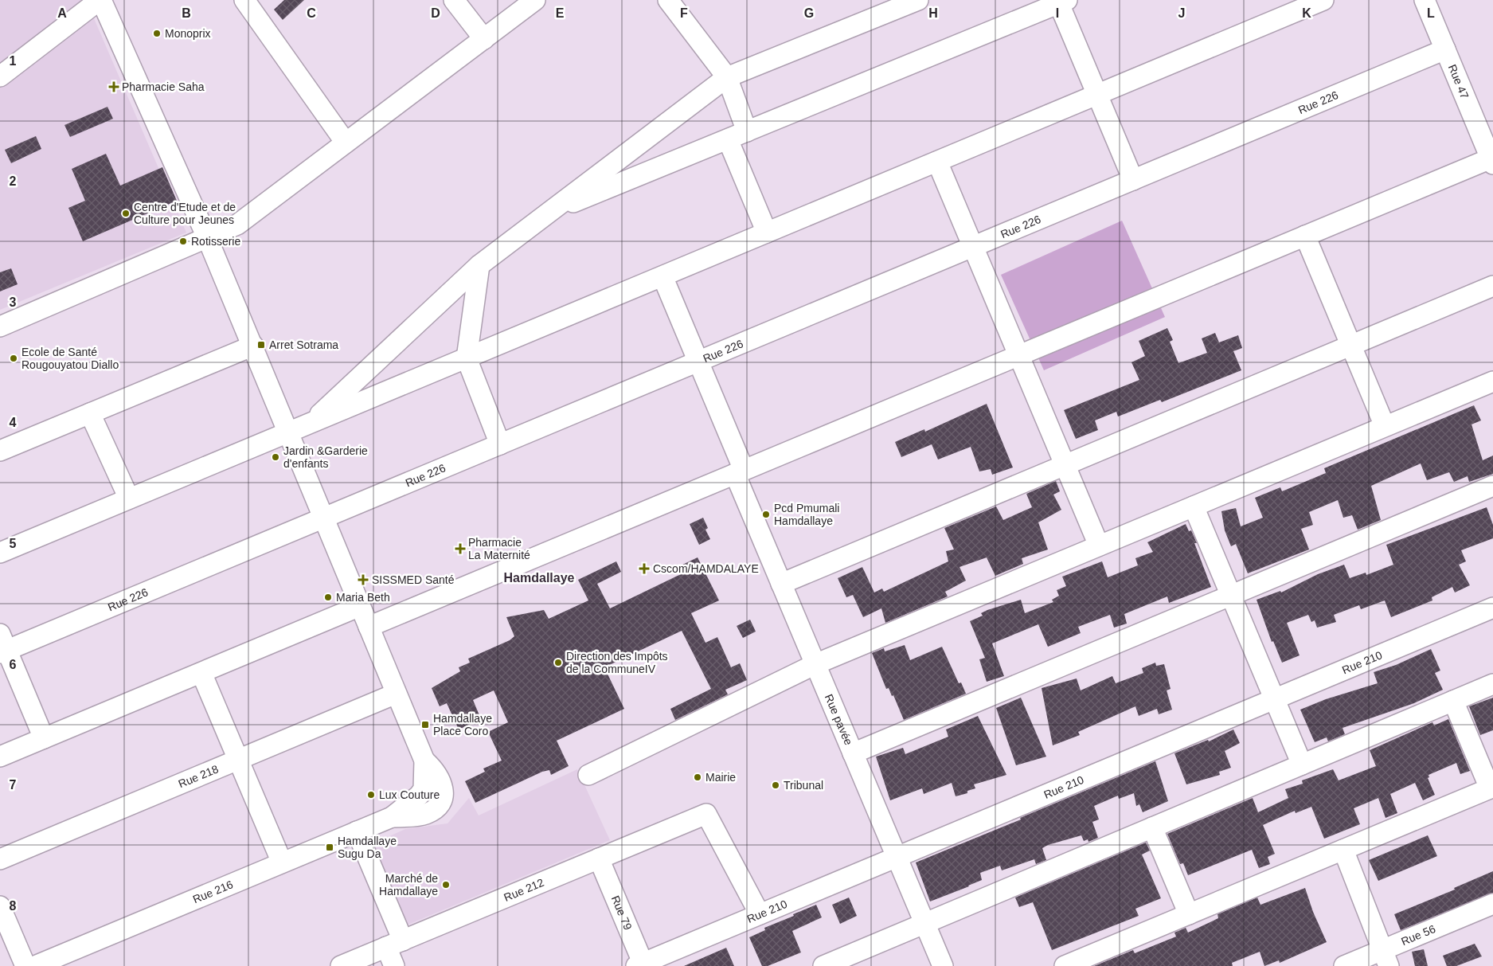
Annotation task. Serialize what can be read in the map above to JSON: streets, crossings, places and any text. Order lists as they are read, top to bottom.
{
  "streets": {
    "street": [
      "Rue 47",
      "Rue 226",
      "Rue 210",
      "Rue pavée",
      "Rue 218",
      "Rue 212",
      "Rue 216",
      "Rue 79",
      "Rue 56"
    ]
  },
  "crossings": [
    ["Rue 47", "Rue 226"],
    ["Rue 226", "Rue pavée"],
    ["Rue 210", "Rue pavée"],
    ["Rue 210", "Rue 212"],
    ["Rue 210", "Rue 79"],
    ["Rue 218", "Rue 216"],
    ["Rue 212", "Rue 79"]
  ],
  "districts": ["Hamdallaye"],
  "places": {
    "other": [
      "Monoprix",
      "Centre d'Etude et de Culture pour Jeunes",
      "Rotisserie",
      "Ecole de Santé Rougouyatou Diallo",
      "Jardin &Garderie d'enfants",
      "Pcd Pmumali Hamdallaye",
      "Maria Beth",
      "Direction des Impôts de la CommuneIV",
      "Mairie",
      "Tribunal",
      "Lux Couture",
      "Marché de Hamdallaye"
    ],
    "health": [
      "Pharmacie Saha",
      "Pharmacie La Maternité",
      "Cscom/HAMDALAYE",
      "SISSMED Santé"
    ],
    "transit": ["Arret Sotrama", "Hamdallaye Place Coro", "Hamdallaye Sugu Da"]
  },
  "grid": {
    "columns": [
      "A",
      "B",
      "C",
      "D",
      "E",
      "F",
      "G",
      "H",
      "I",
      "J",
      "K",
      "L"
    ],
    "rows": [
      "1",
      "2",
      "3",
      "4",
      "5",
      "6",
      "7",
      "8"
    ]
  }
}
